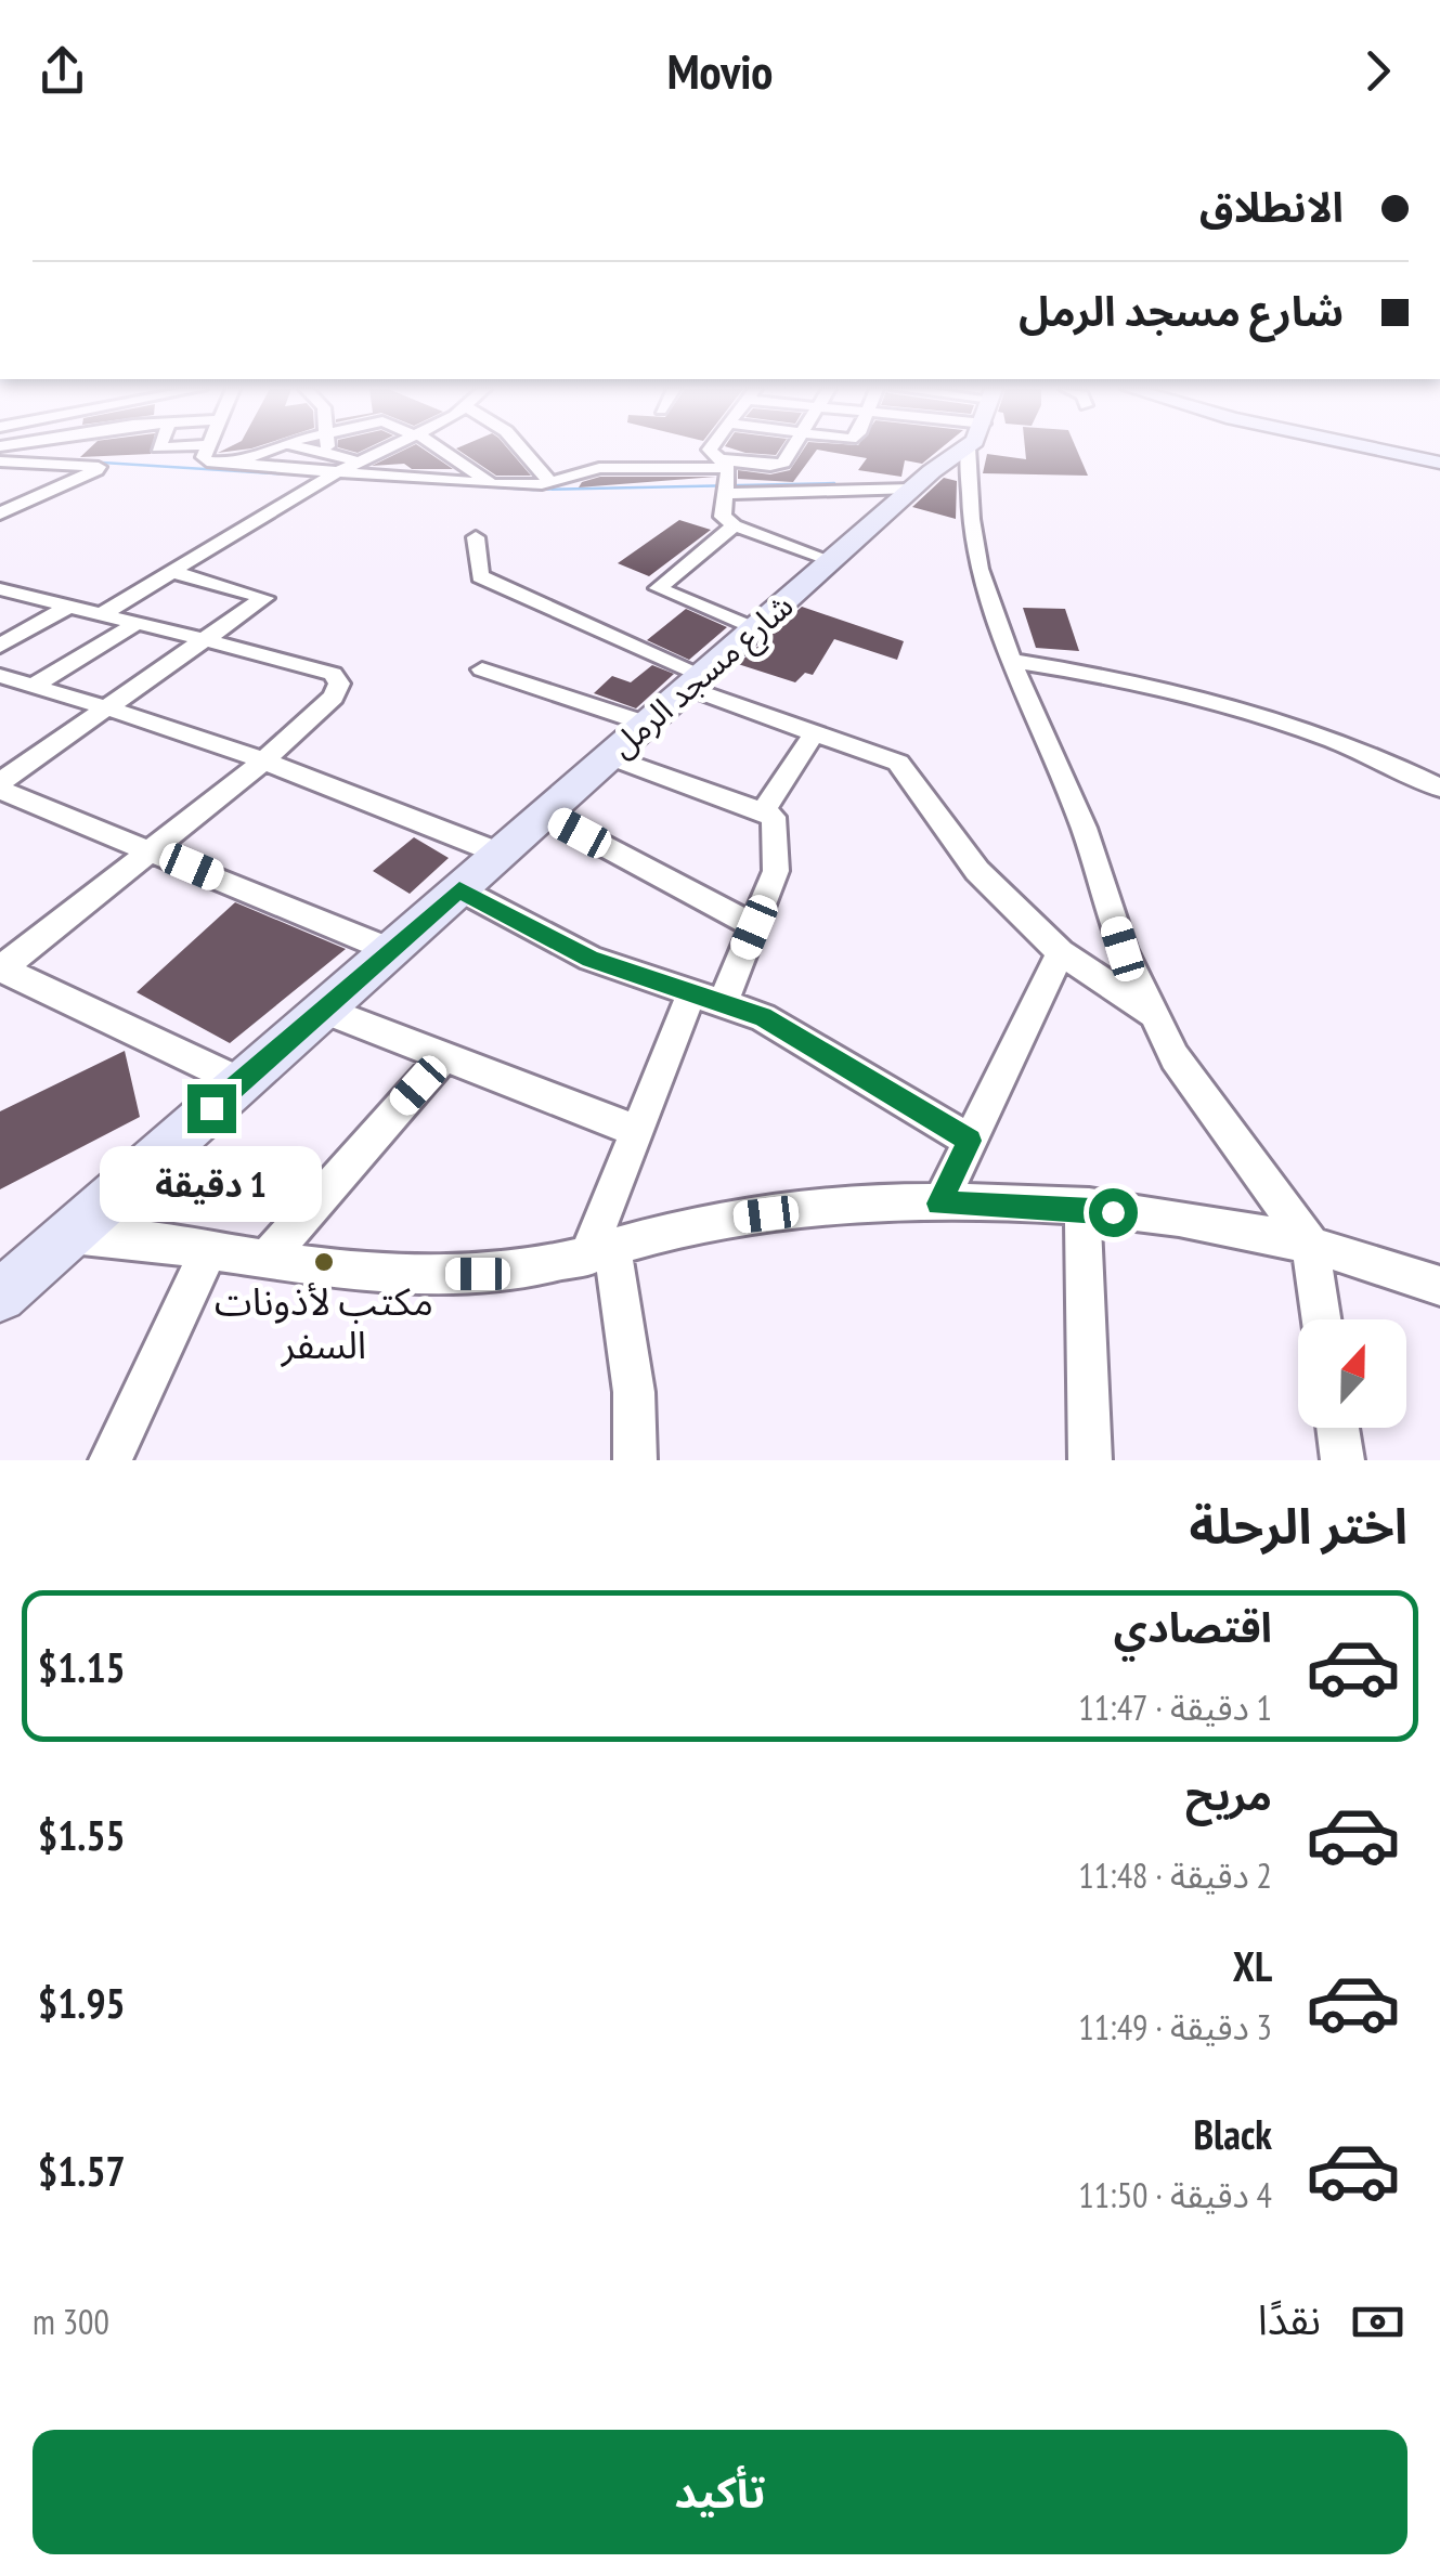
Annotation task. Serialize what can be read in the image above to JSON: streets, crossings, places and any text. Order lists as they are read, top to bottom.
{
  "streets": {
    "street": ["شارع مسجد الرمل"]
  },
  "places": ["مكتب لأذونات السفر"],
  "north": "top",
  "page": {
    "header": "Movio",
    "banner": ["الانطلاق", "شارع مسجد الرمل"],
    "bubble": "1 دقيقة",
    "heading": "اختر الرحلة",
    "list": [
      {
        "name": "اقتصادي",
        "note": "1 دقيقة · 11:47",
        "value": "$1.15"
      },
      {
        "name": "مريح",
        "note": "2 دقيقة · 11:48",
        "value": "$1.55"
      },
      {
        "name": "XL",
        "note": "3 دقيقة · 11:49",
        "value": "$1.95"
      },
      {
        "name": "Black",
        "note": "4 دقيقة · 11:50",
        "value": "$1.57"
      }
    ],
    "pay": ["نقدًا", "300 m"],
    "buttons": "تأكيد"
  }
}
